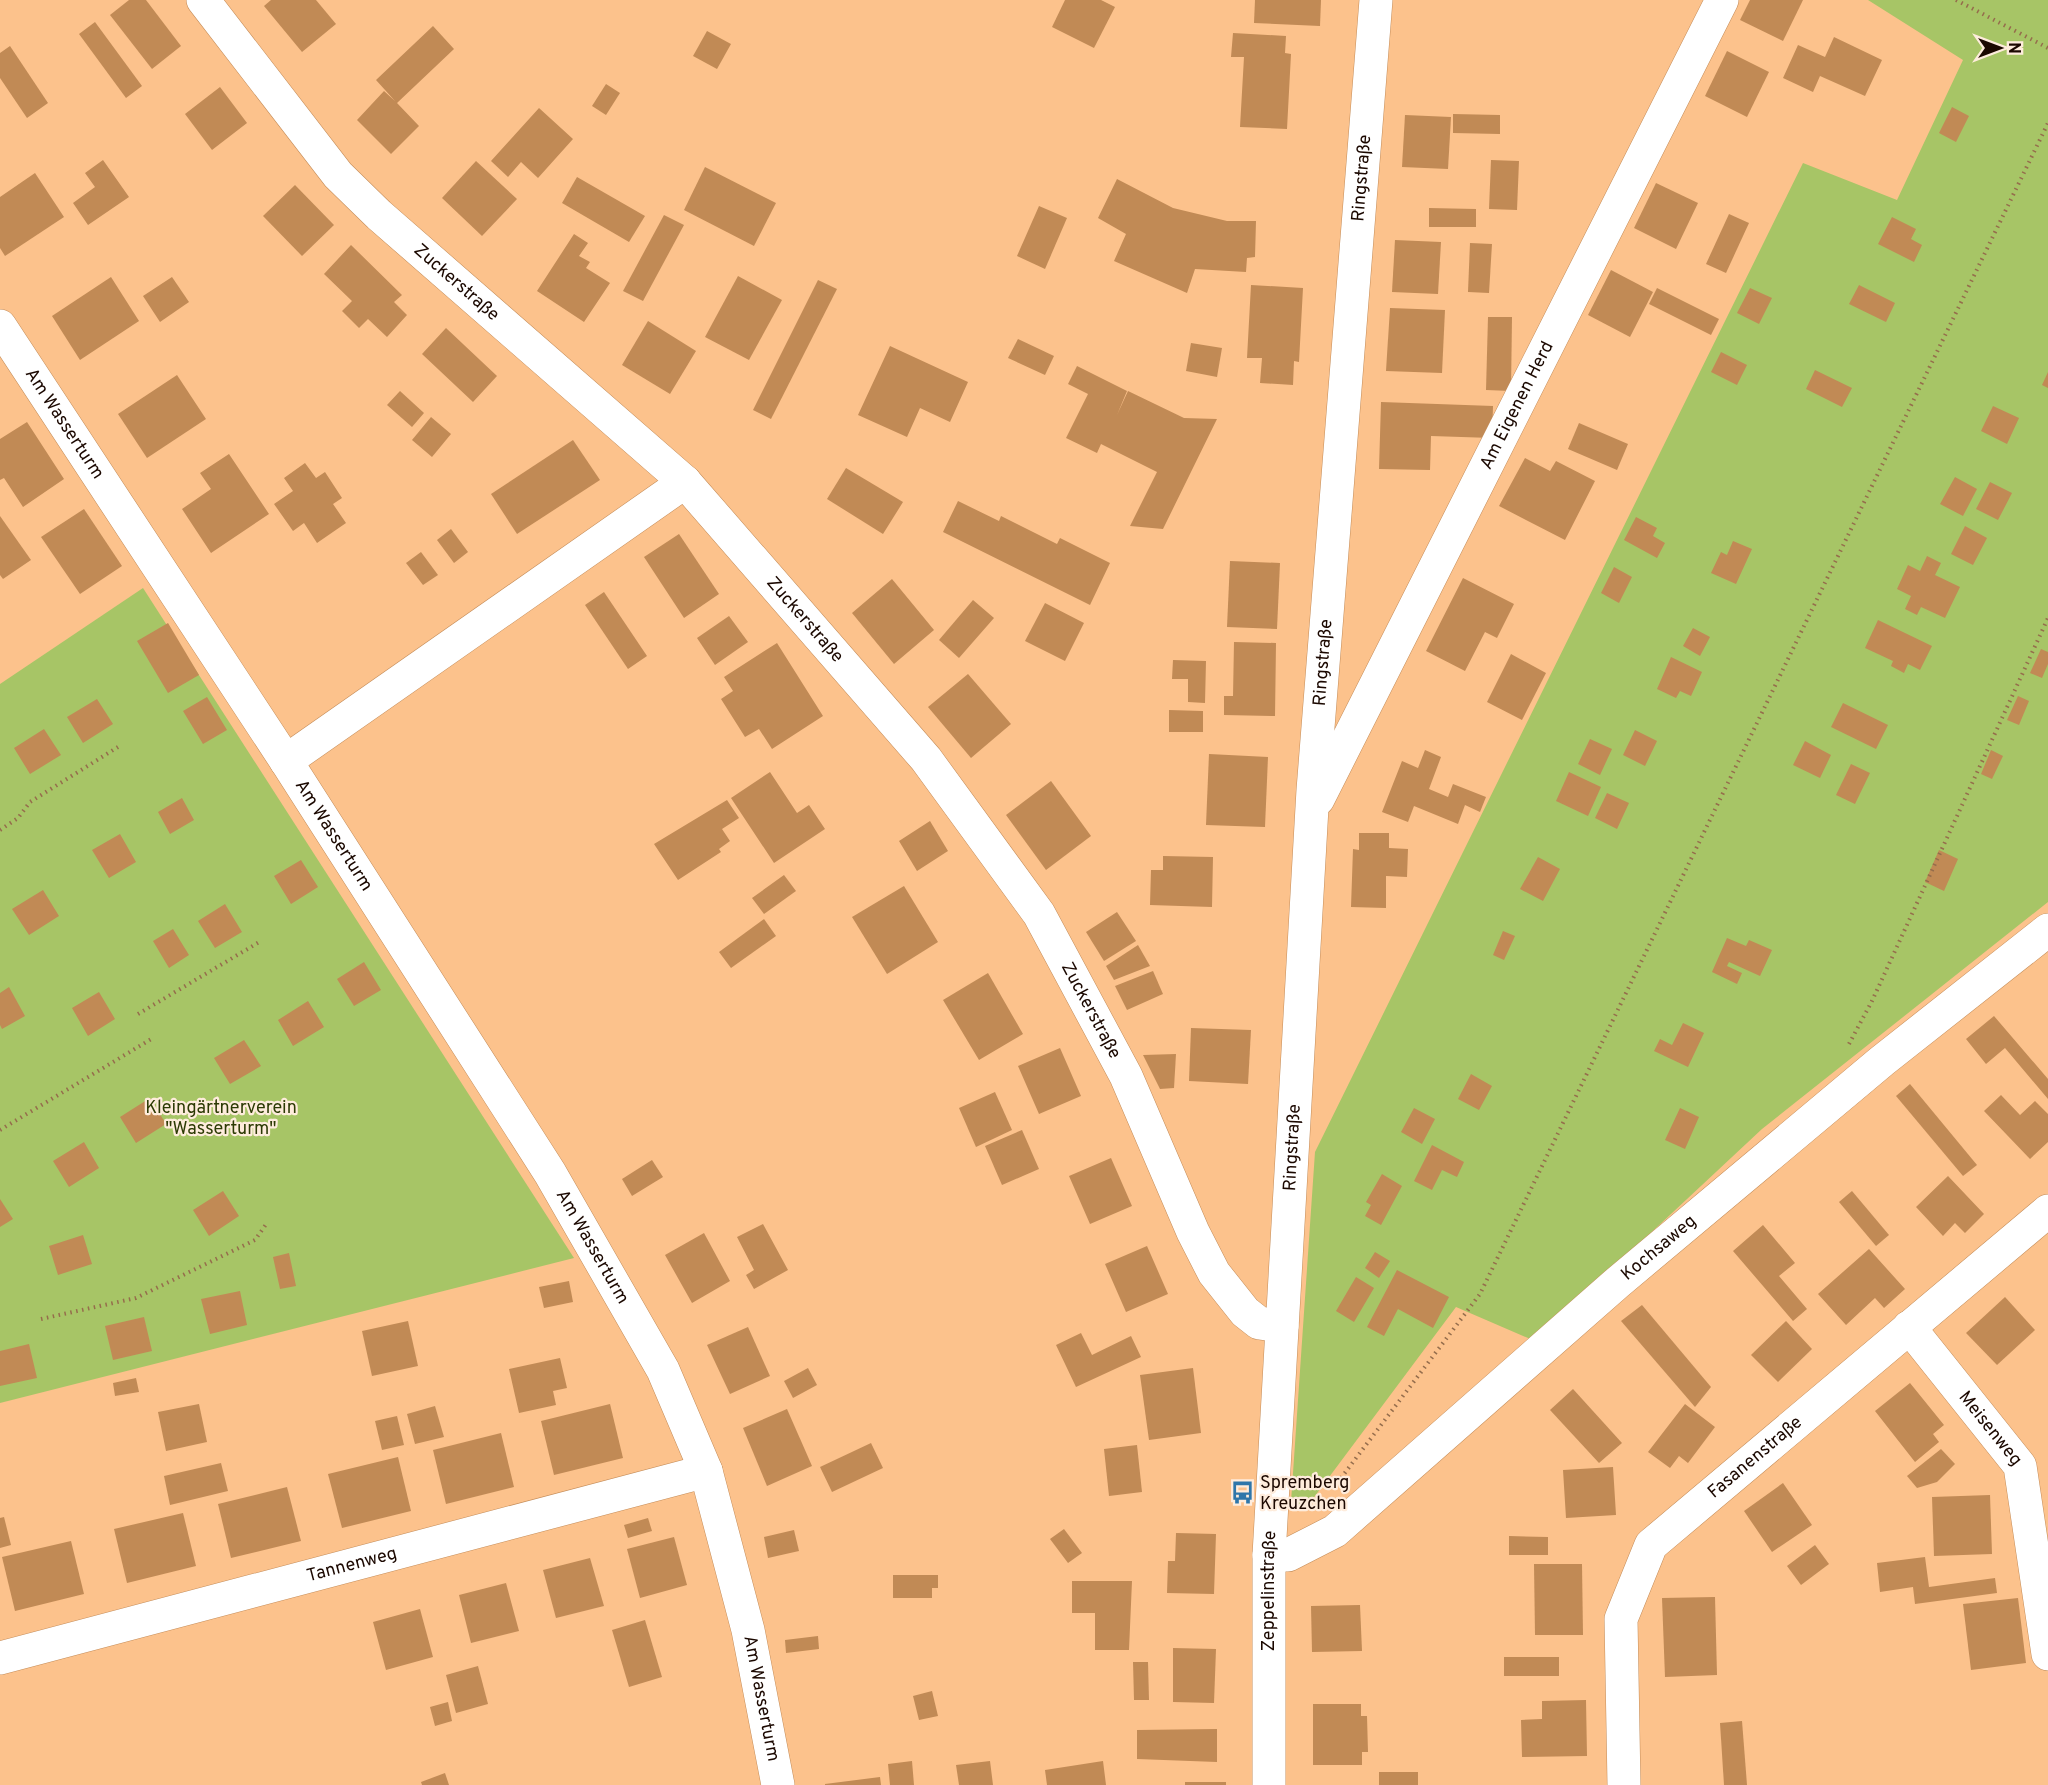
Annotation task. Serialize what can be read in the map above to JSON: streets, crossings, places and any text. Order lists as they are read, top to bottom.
{
  "streets": {
    "street": [
      "Ringstraße",
      "Zuckerstraße",
      "Am Eigenen Herd",
      "Am Wasserturm",
      "Kochsaweg",
      "Meisenweg",
      "Fasanenstraße",
      "Tannenweg",
      "Zeppelinstraße"
    ]
  },
  "crossings": [
    ["Ringstraße", "Zuckerstraße"],
    ["Ringstraße", "Am Eigenen Herd"],
    ["Ringstraße", "Zeppelinstraße"],
    ["Zuckerstraße", "Am Wasserturm"],
    ["Zuckerstraße", "Zeppelinstraße"],
    ["Am Wasserturm", "Tannenweg"],
    ["Kochsaweg", "Zeppelinstraße"],
    ["Meisenweg", "Fasanenstraße"]
  ],
  "parks": ["Kleingärtnerverein \"Wasserturm\""],
  "places": {
    "bus stop": ["Spremberg Kreuzchen"]
  },
  "north": "right"
}
